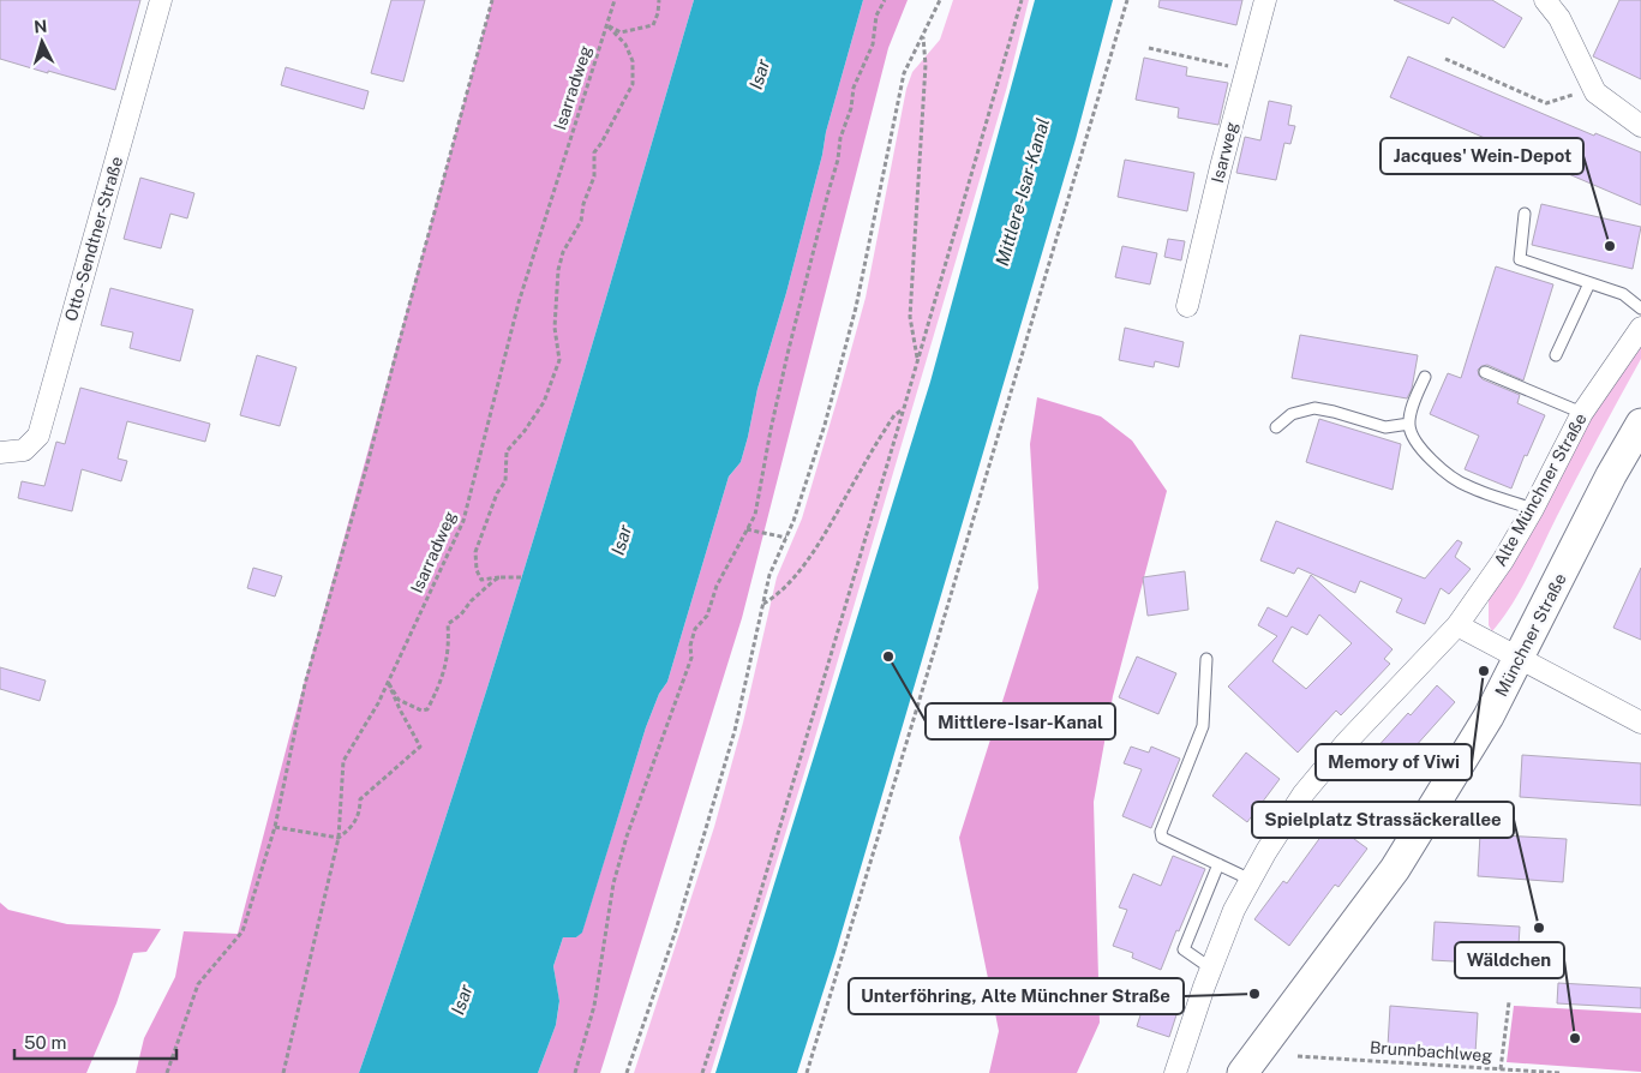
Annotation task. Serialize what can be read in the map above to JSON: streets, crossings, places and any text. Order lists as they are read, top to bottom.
{
  "streets": {
    "main road": ["Münchner Straße"],
    "street": ["Isarweg", "Otto-Sendtner-Straße", "Alte Münchner Straße"],
    "path": ["Isarradweg", "Brunnbachlweg"]
  },
  "water": ["Isar", "Mittlere-Isar-Kanal"],
  "places": [
    "Jacques' Wein-Depot",
    "Mittlere-Isar-Kanal",
    "Memory of Viwi",
    "Spielplatz Strassäckerallee",
    "Unterföhring, Alte Münchner Straße",
    "Wäldchen"
  ],
  "scale_bar": "50 m",
  "north": "top"
}
